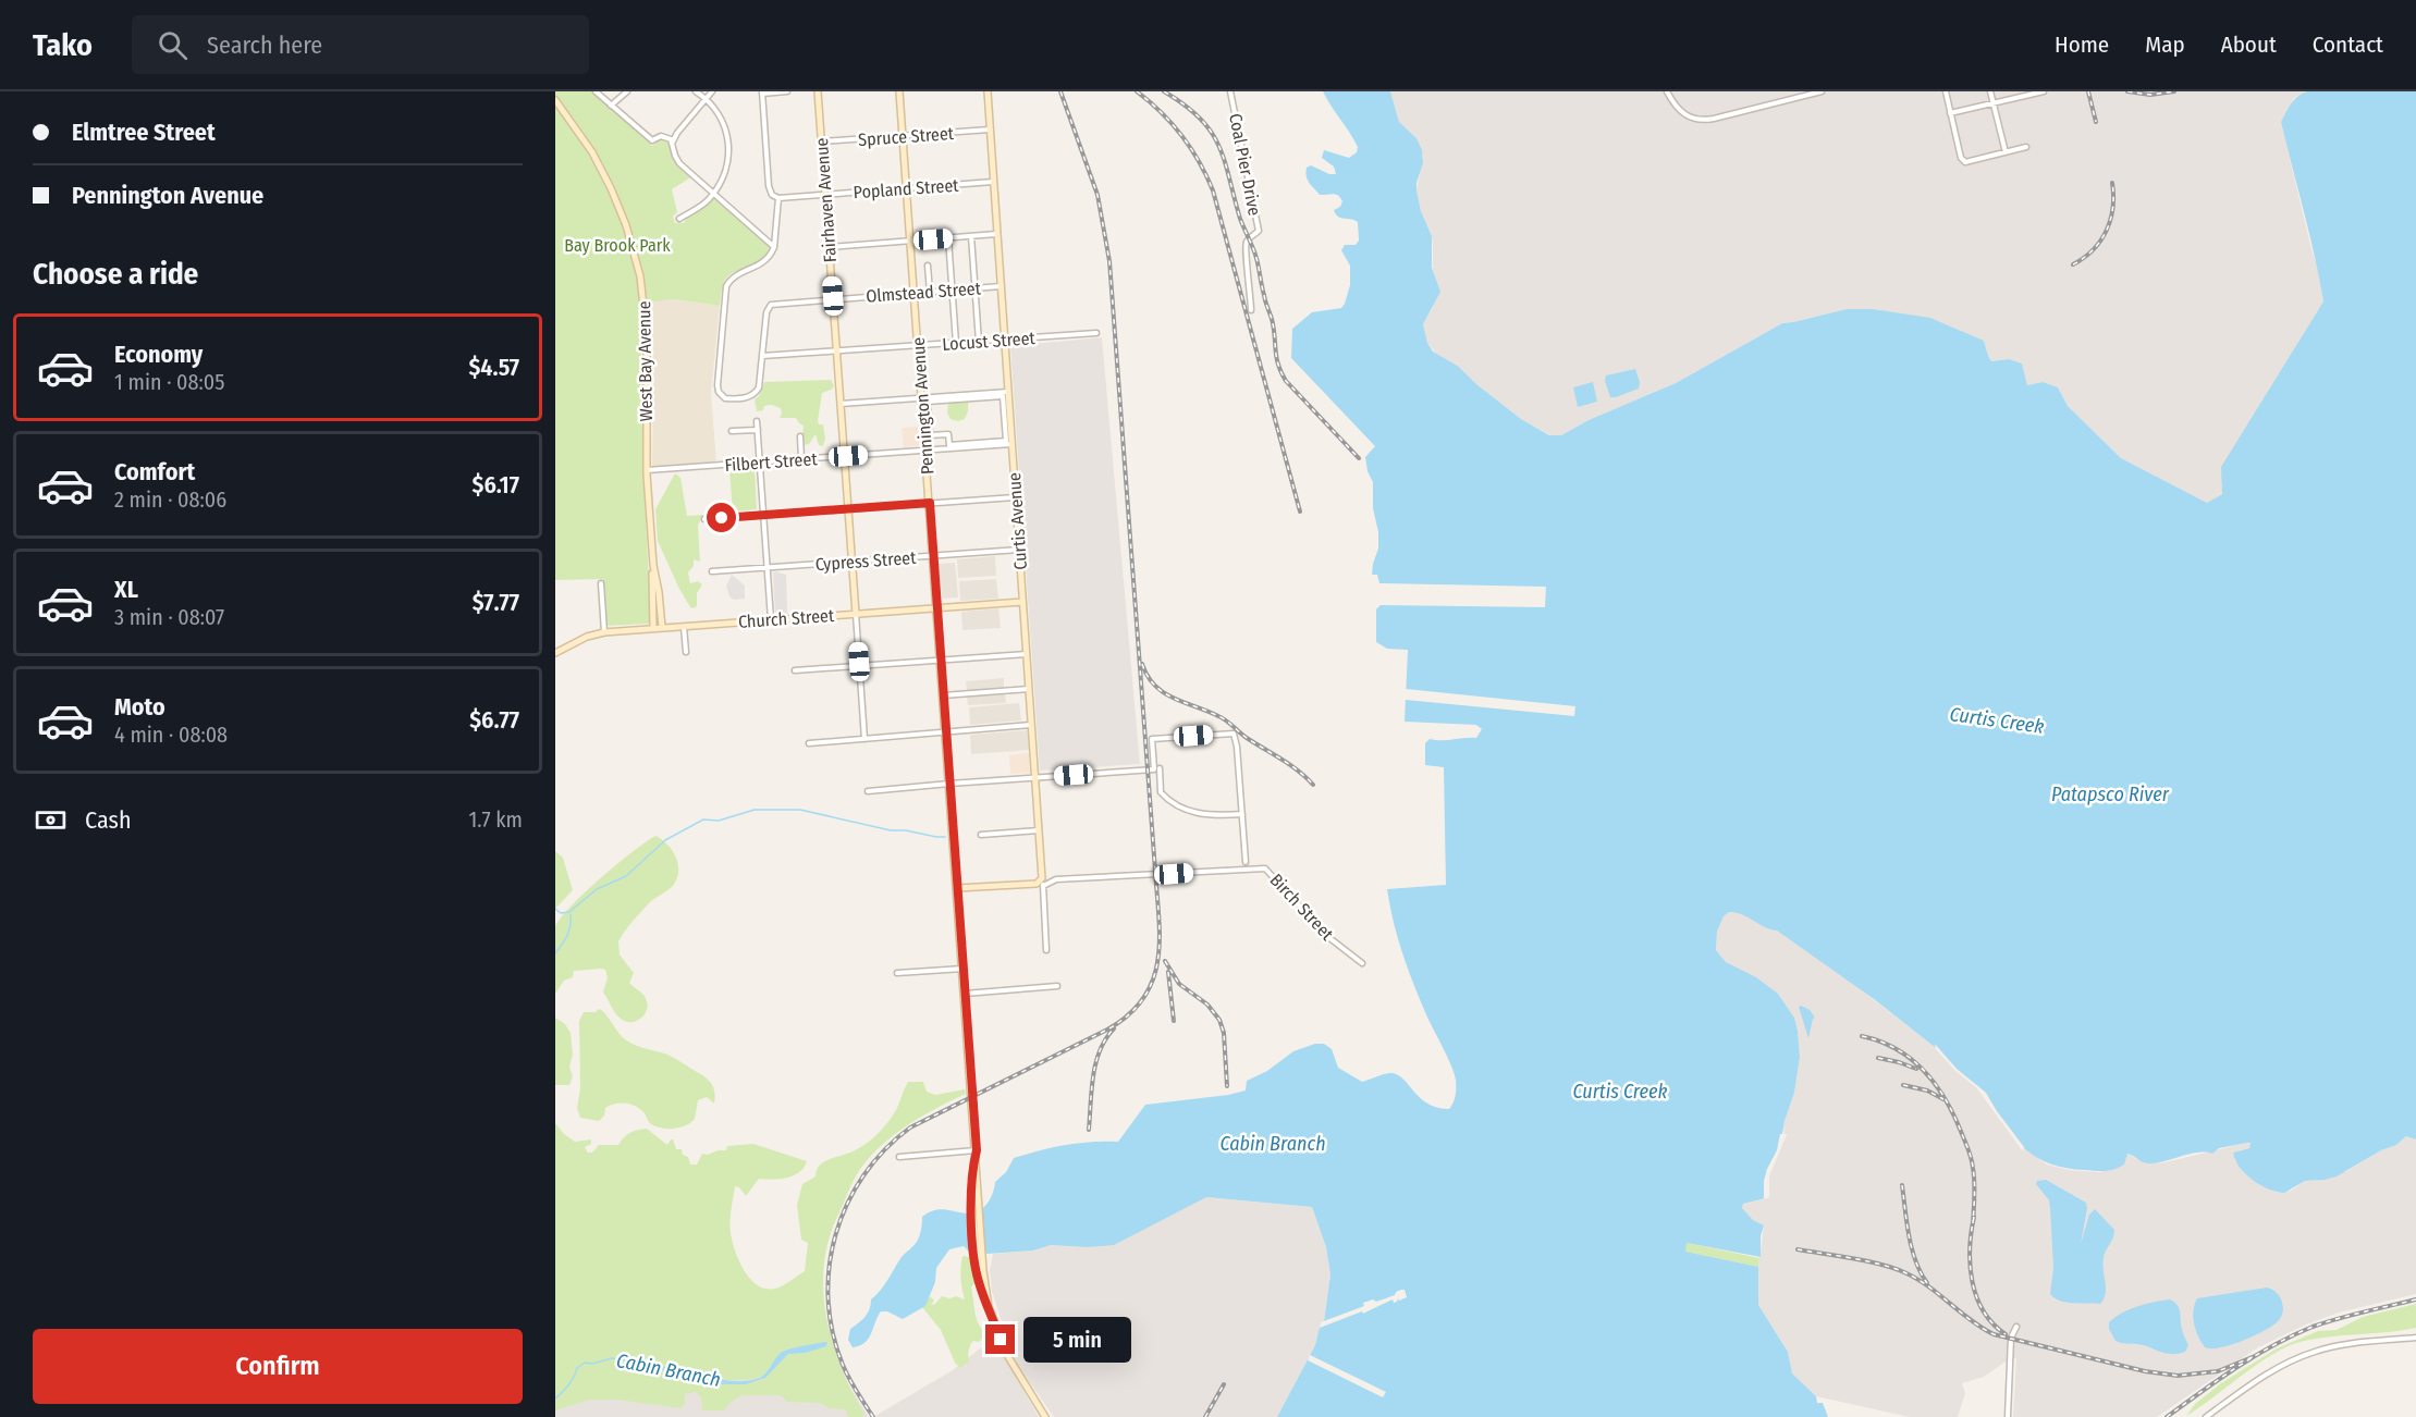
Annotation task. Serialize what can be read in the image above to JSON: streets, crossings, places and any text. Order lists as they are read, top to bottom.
{
  "streets": {
    "main road": [
      "Fairhaven Avenue",
      "West Bay Avenue",
      "Pennington Avenue",
      "Curtis Avenue",
      "Church Street",
      "Birch Street"
    ],
    "street": [
      "Spruce Street",
      "Coal Pier Drive",
      "Popland Street",
      "Olmstead Street",
      "Locust Street",
      "Filbert Street",
      "Cypress Street"
    ]
  },
  "crossings": [
    ["Spruce Street", "Fairhaven Avenue"],
    ["Spruce Street", "Pennington Avenue"],
    ["Spruce Street", "Curtis Avenue"],
    ["Popland Street", "Fairhaven Avenue"],
    ["Popland Street", "Pennington Avenue"],
    ["Popland Street", "Curtis Avenue"],
    ["Fairhaven Avenue", "Olmstead Street"],
    ["Fairhaven Avenue", "Locust Street"],
    ["Fairhaven Avenue", "Filbert Street"],
    ["Fairhaven Avenue", "Cypress Street"],
    ["Fairhaven Avenue", "Church Street"],
    ["Olmstead Street", "Locust Street"],
    ["Olmstead Street", "Pennington Avenue"],
    ["Olmstead Street", "Curtis Avenue"],
    ["Locust Street", "Pennington Avenue"],
    ["Locust Street", "Curtis Avenue"],
    ["West Bay Avenue", "Filbert Street"],
    ["West Bay Avenue", "Church Street"],
    ["Pennington Avenue", "Filbert Street"],
    ["Pennington Avenue", "Cypress Street"],
    ["Pennington Avenue", "Church Street"],
    ["Pennington Avenue", "Birch Street"],
    ["Filbert Street", "Curtis Avenue"],
    ["Curtis Avenue", "Cypress Street"],
    ["Curtis Avenue", "Church Street"],
    ["Curtis Avenue", "Birch Street"]
  ],
  "water": ["Curtis Creek", "Patapsco River", "Cabin Branch"],
  "parks": ["Bay Brook Park"],
  "page": {
    "header": "Tako",
    "search": "Search here",
    "nav": [
      "Home",
      "Map",
      "About",
      "Contact"
    ],
    "banner": ["Elmtree Street", "Pennington Avenue"],
    "heading": "Choose a ride",
    "list": [
      {
        "name": "Economy",
        "note": "1 min · 08:05",
        "value": "$4.57"
      },
      {
        "name": "Comfort",
        "note": "2 min · 08:06",
        "value": "$6.17"
      },
      {
        "name": "XL",
        "note": "3 min · 08:07",
        "value": "$7.77"
      },
      {
        "name": "Moto",
        "note": "4 min · 08:08",
        "value": "$6.77"
      }
    ],
    "pay": ["Cash", "1.7 km"],
    "buttons": "Confirm",
    "bubble": "5 min"
  }
}
